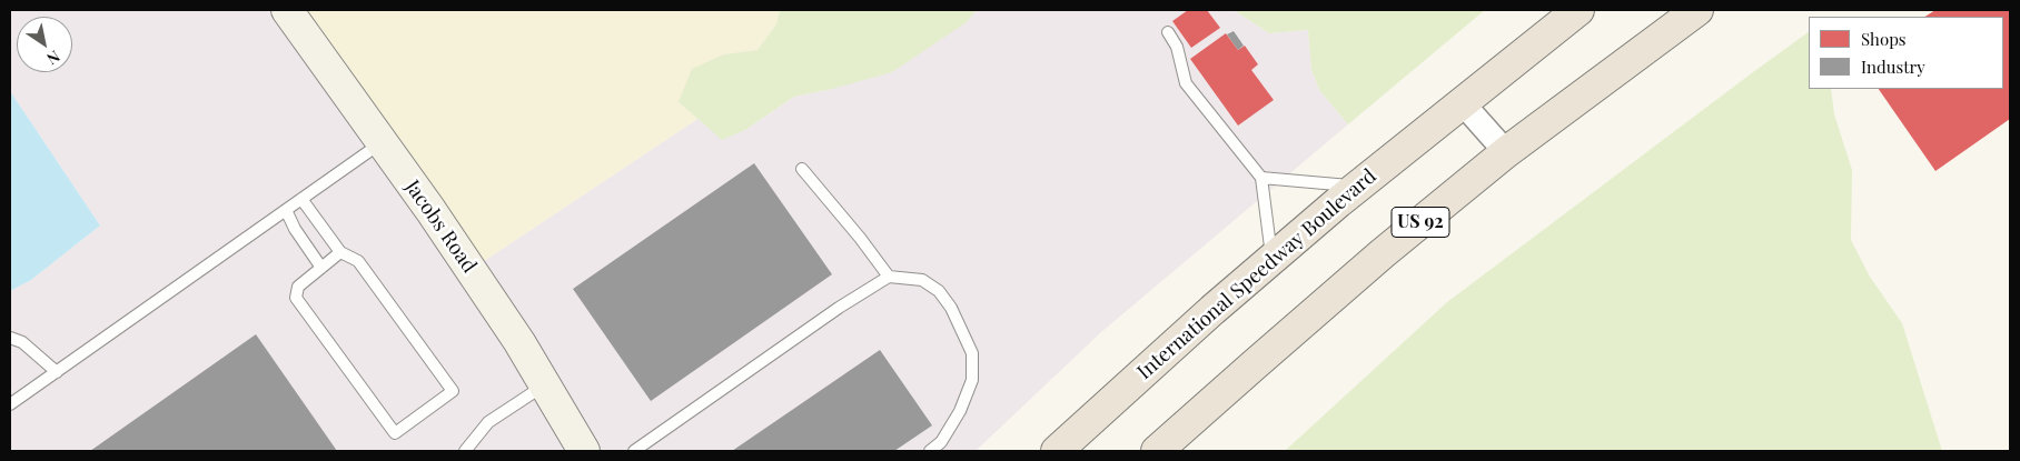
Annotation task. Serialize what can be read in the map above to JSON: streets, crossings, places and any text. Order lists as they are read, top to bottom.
{
  "streets": {
    "main road": ["US 92", "International Speedway Boulevard"],
    "street": ["Jacobs Road"]
  },
  "legend": ["Shops", "Industry"],
  "north": "bottom right"
}
